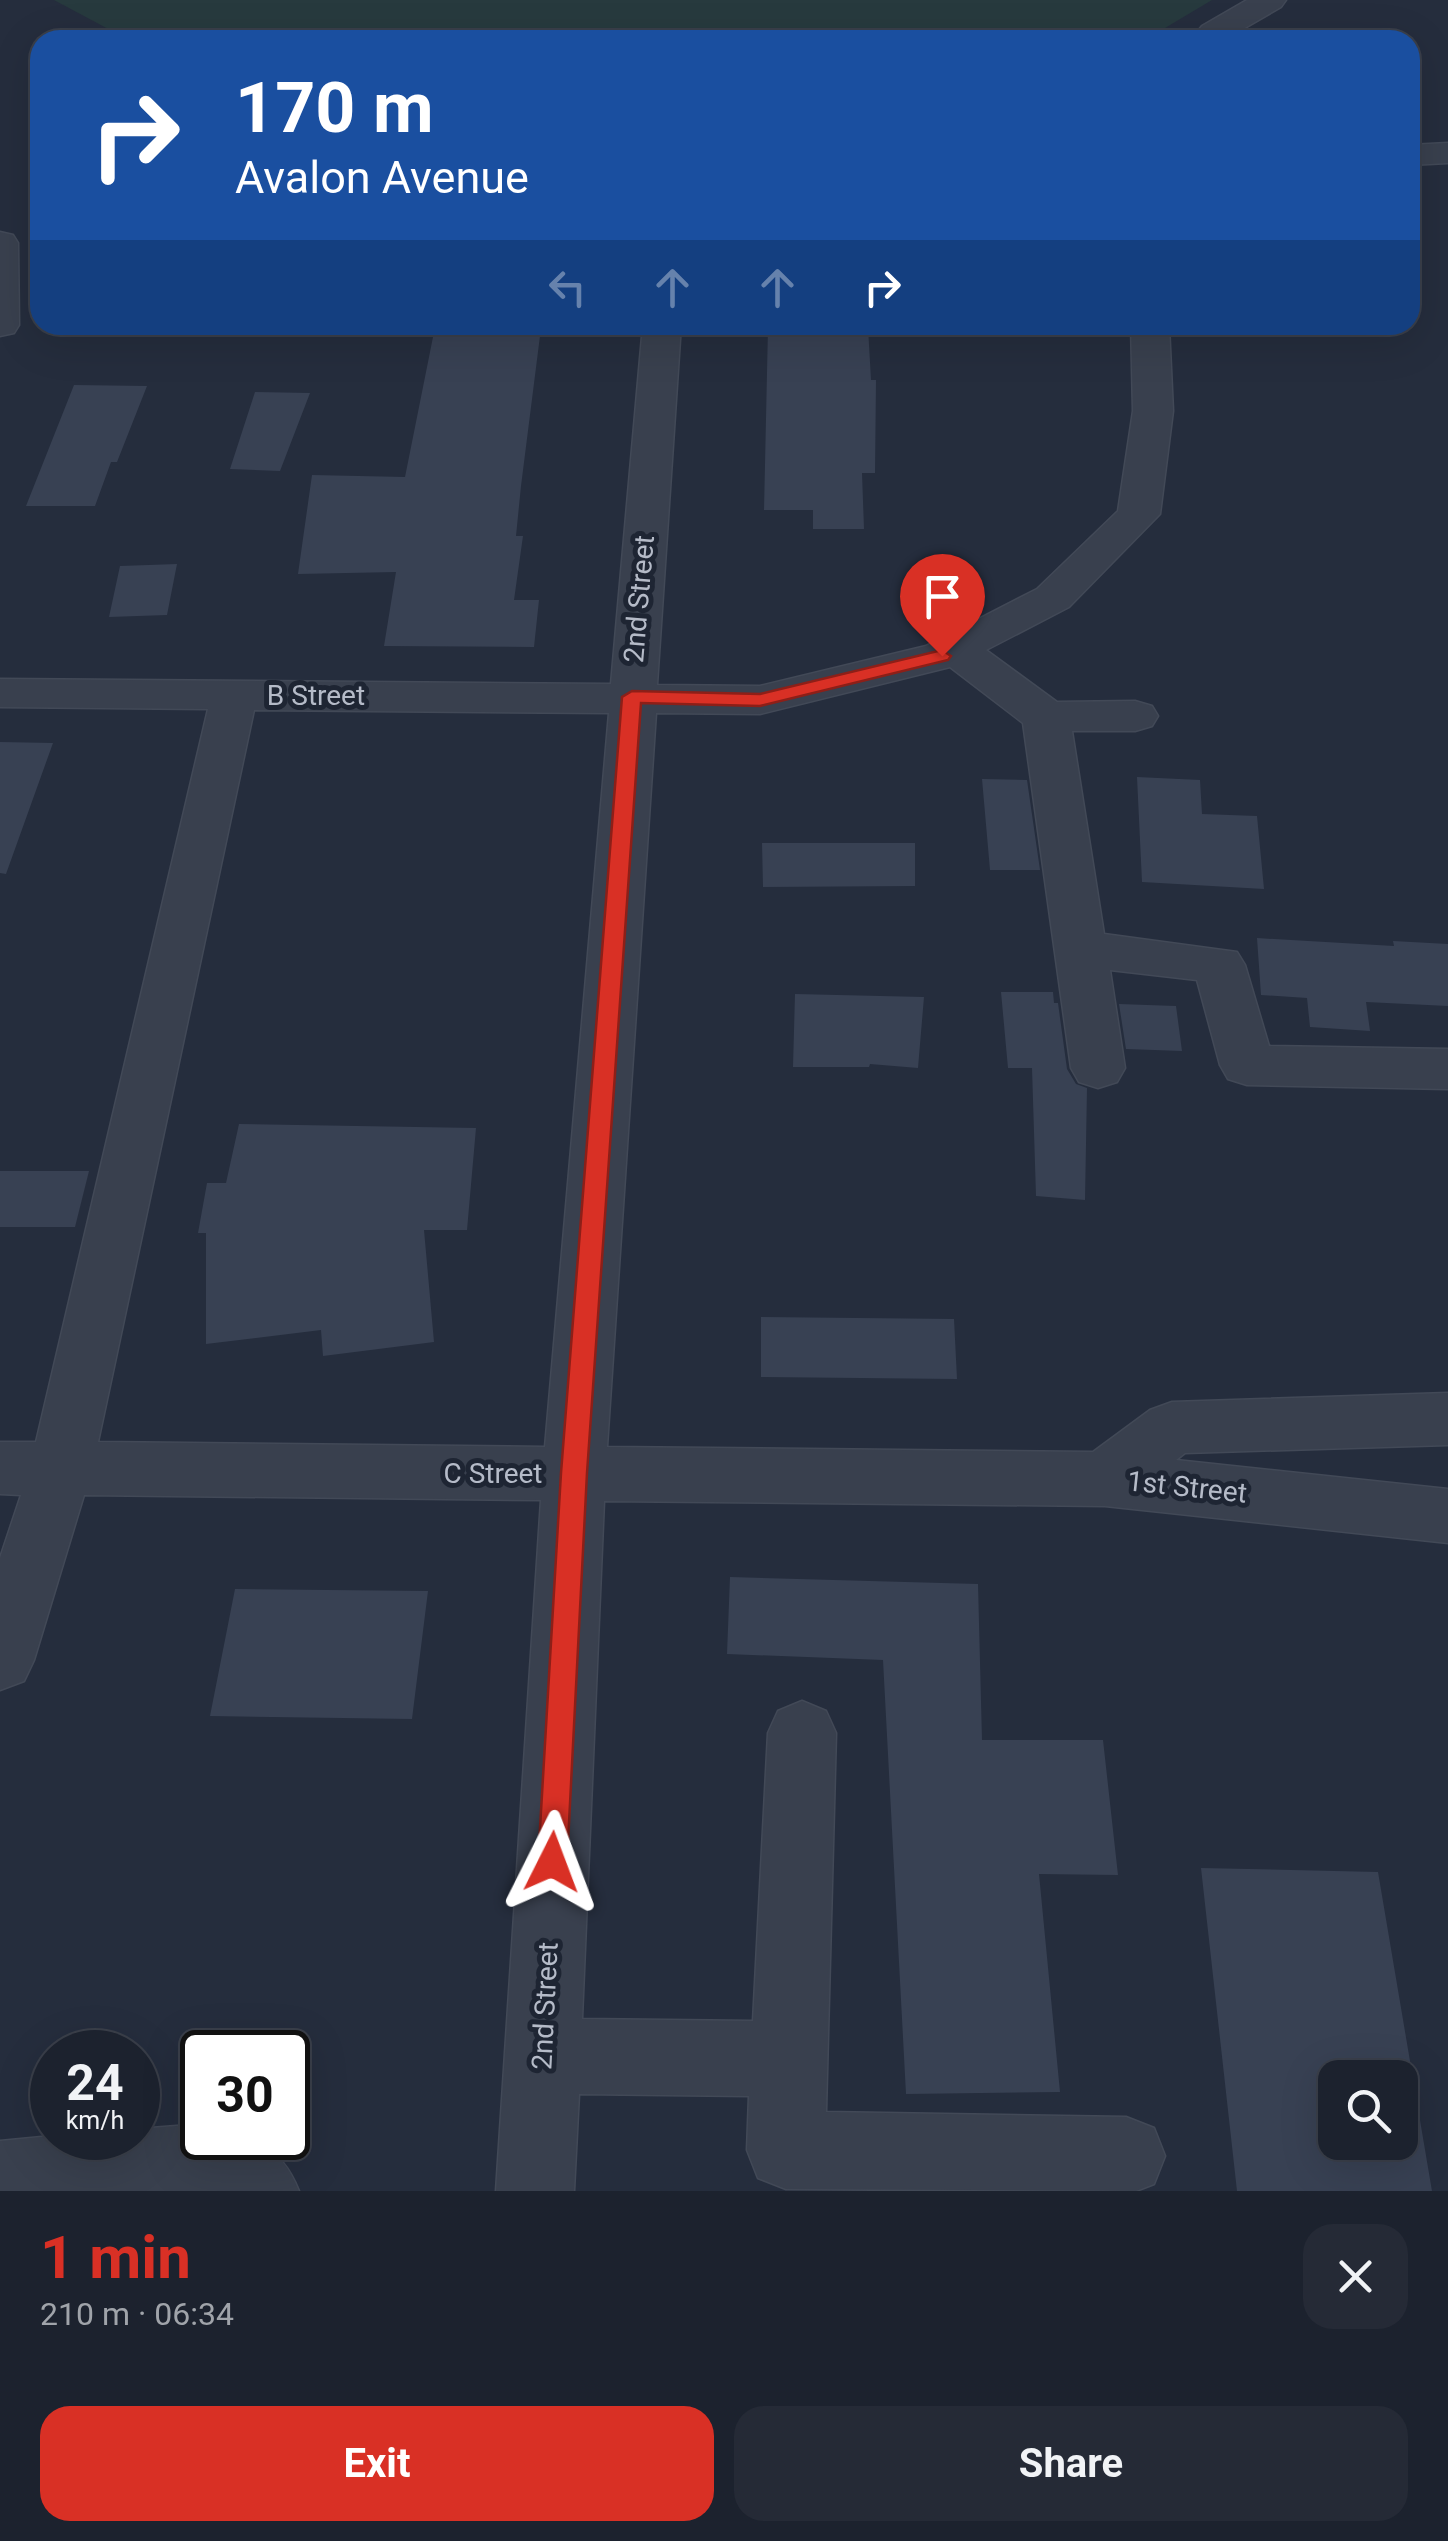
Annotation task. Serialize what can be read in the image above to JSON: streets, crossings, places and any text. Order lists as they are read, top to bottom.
{
  "streets": {
    "street": [
      "2nd Street",
      "B Street",
      "C Street",
      "1st Street"
    ]
  },
  "crossings": [
    ["2nd Street", "B Street"],
    ["2nd Street", "C Street"],
    ["C Street", "1st Street"]
  ],
  "page": {
    "turn": ["170 m", "Avalon Avenue"],
    "speed": "24 km/h",
    "limit": "30",
    "heading": ["1 min", "210 m · 06:34"],
    "buttons": ["Exit", "Share"]
  }
}
